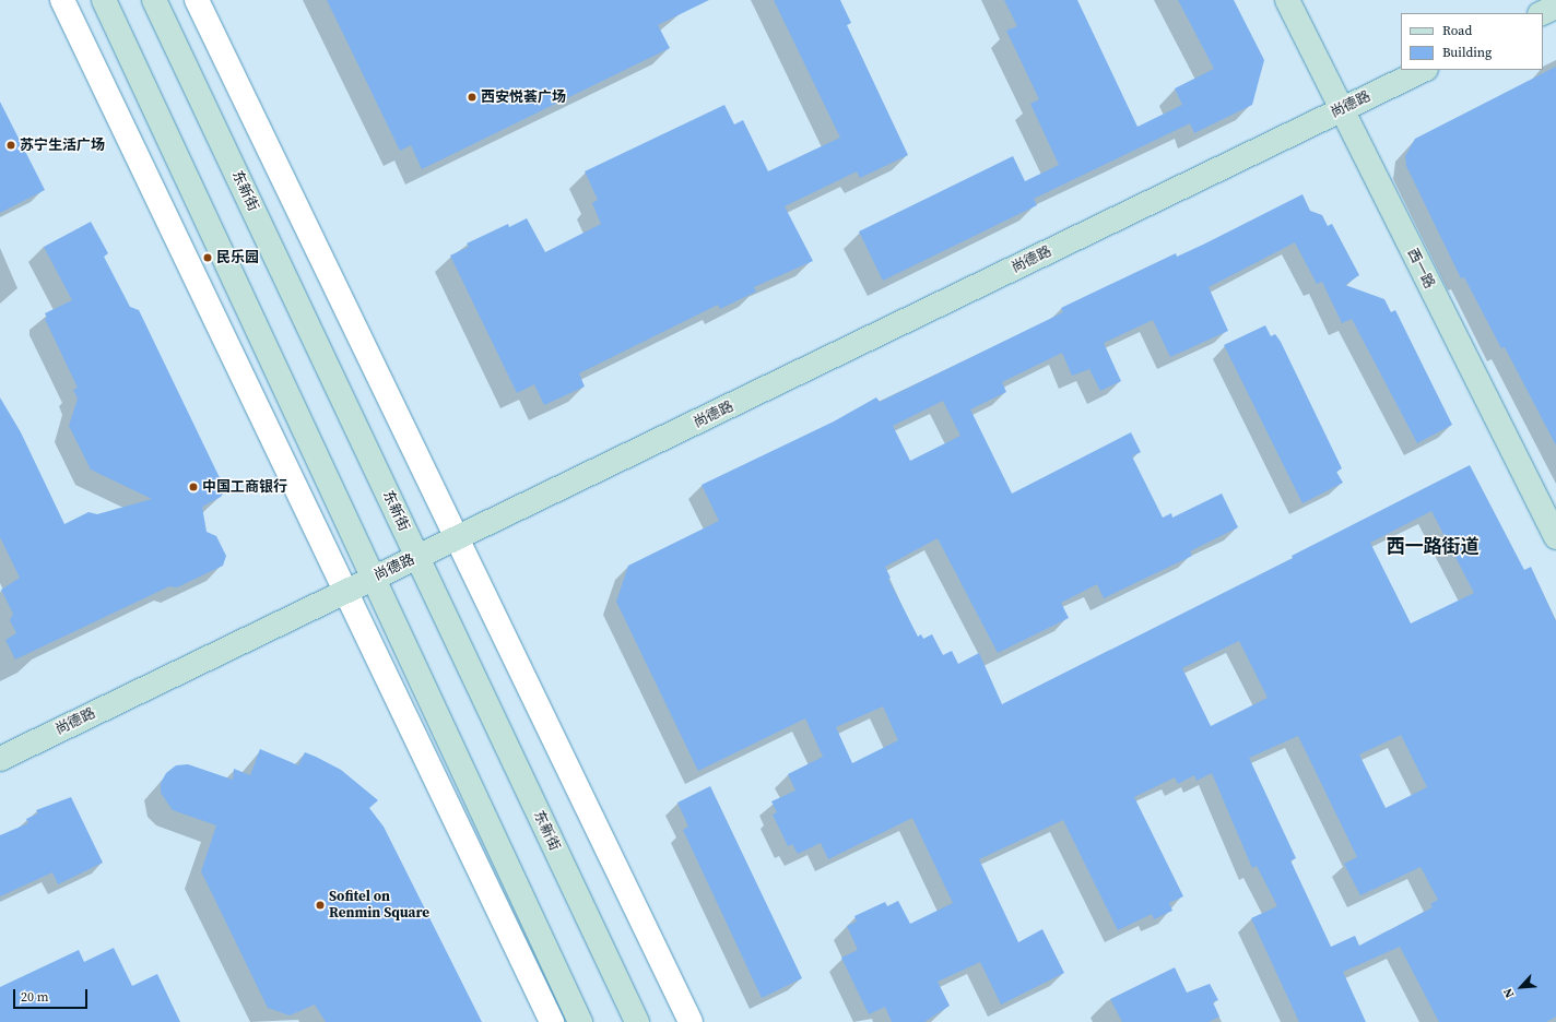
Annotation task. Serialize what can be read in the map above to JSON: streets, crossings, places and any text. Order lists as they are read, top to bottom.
{
  "streets": {
    "main road": ["尚德路", "东新街", "西一路"]
  },
  "crossings": [
    ["尚德路", "东新街"],
    ["尚德路", "西一路"]
  ],
  "districts": ["西一路街道"],
  "places": [
    "西安悦荟广场",
    "苏宁生活广场",
    "民乐园",
    "中国工商银行",
    "Sofitel on Renmin Square"
  ],
  "legend": ["Road", "Building"],
  "scale_bar": "20 m",
  "north": "bottom left"
}
